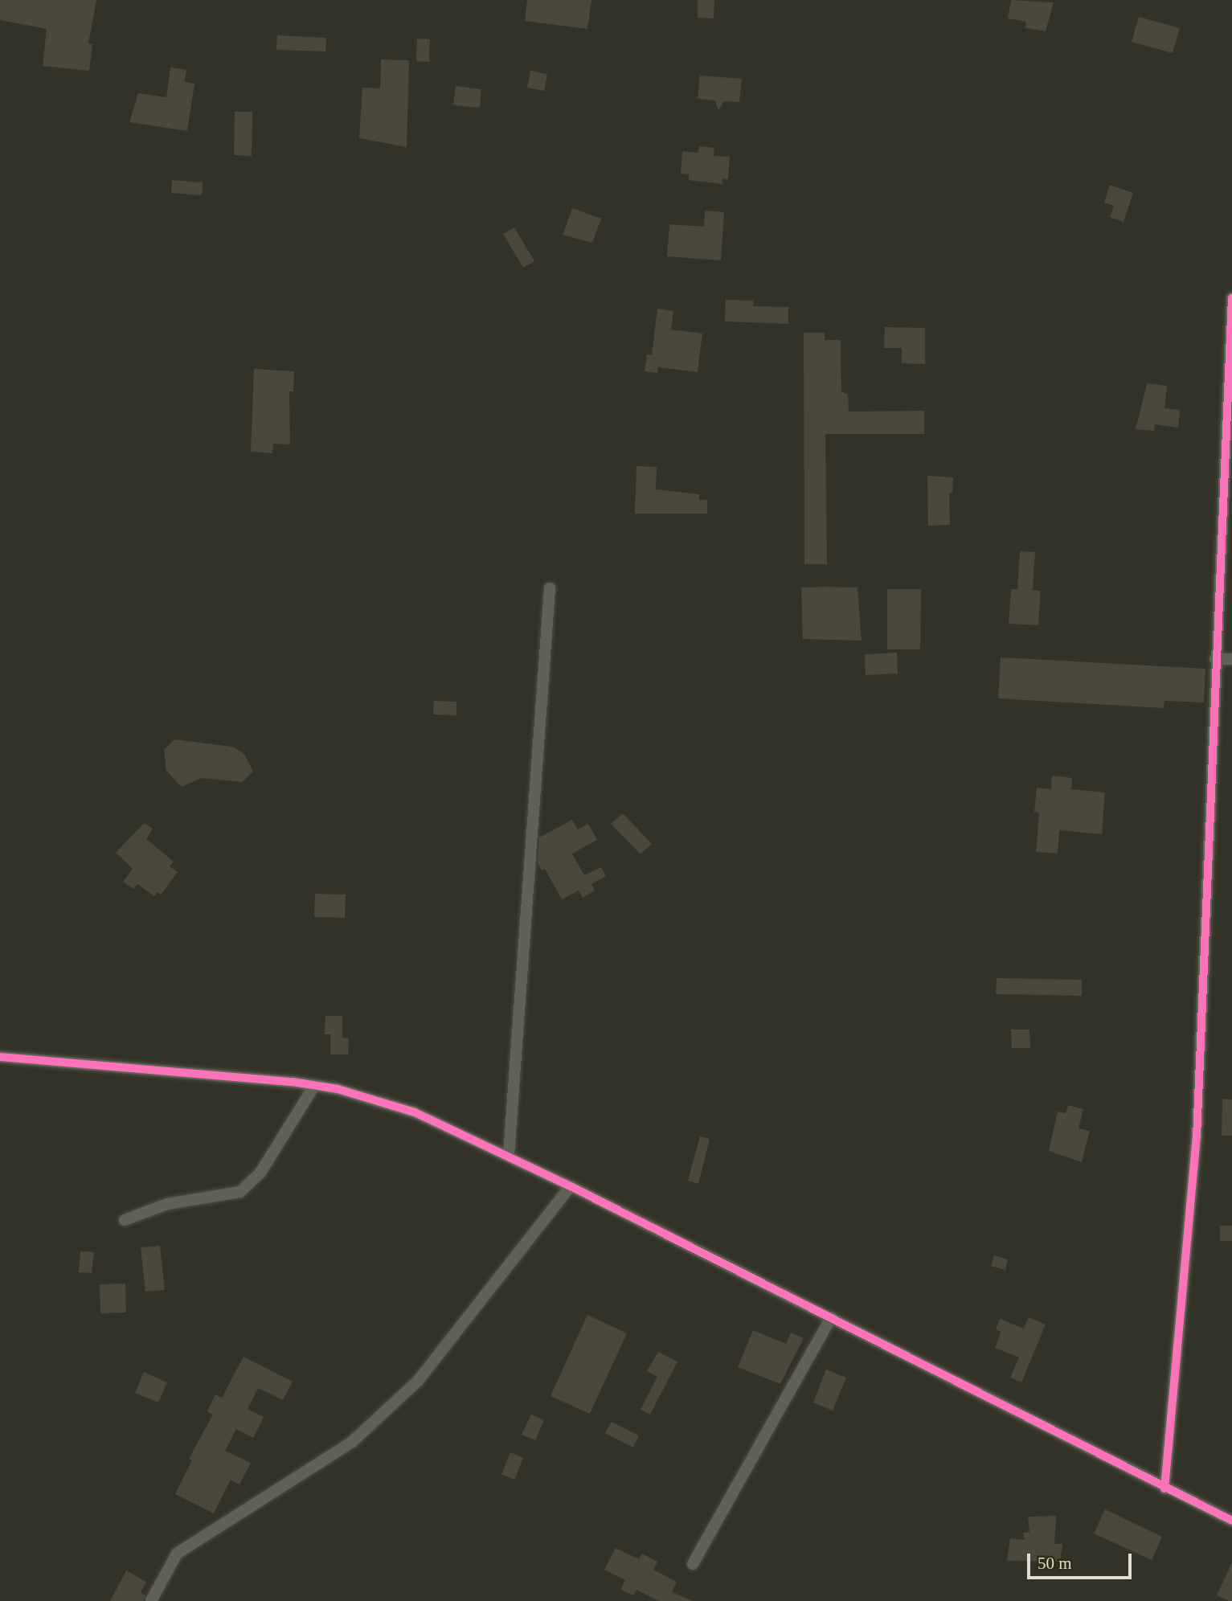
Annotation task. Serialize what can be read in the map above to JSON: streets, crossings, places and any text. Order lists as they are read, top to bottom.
{
  "scale_bar": "50 m"
}
